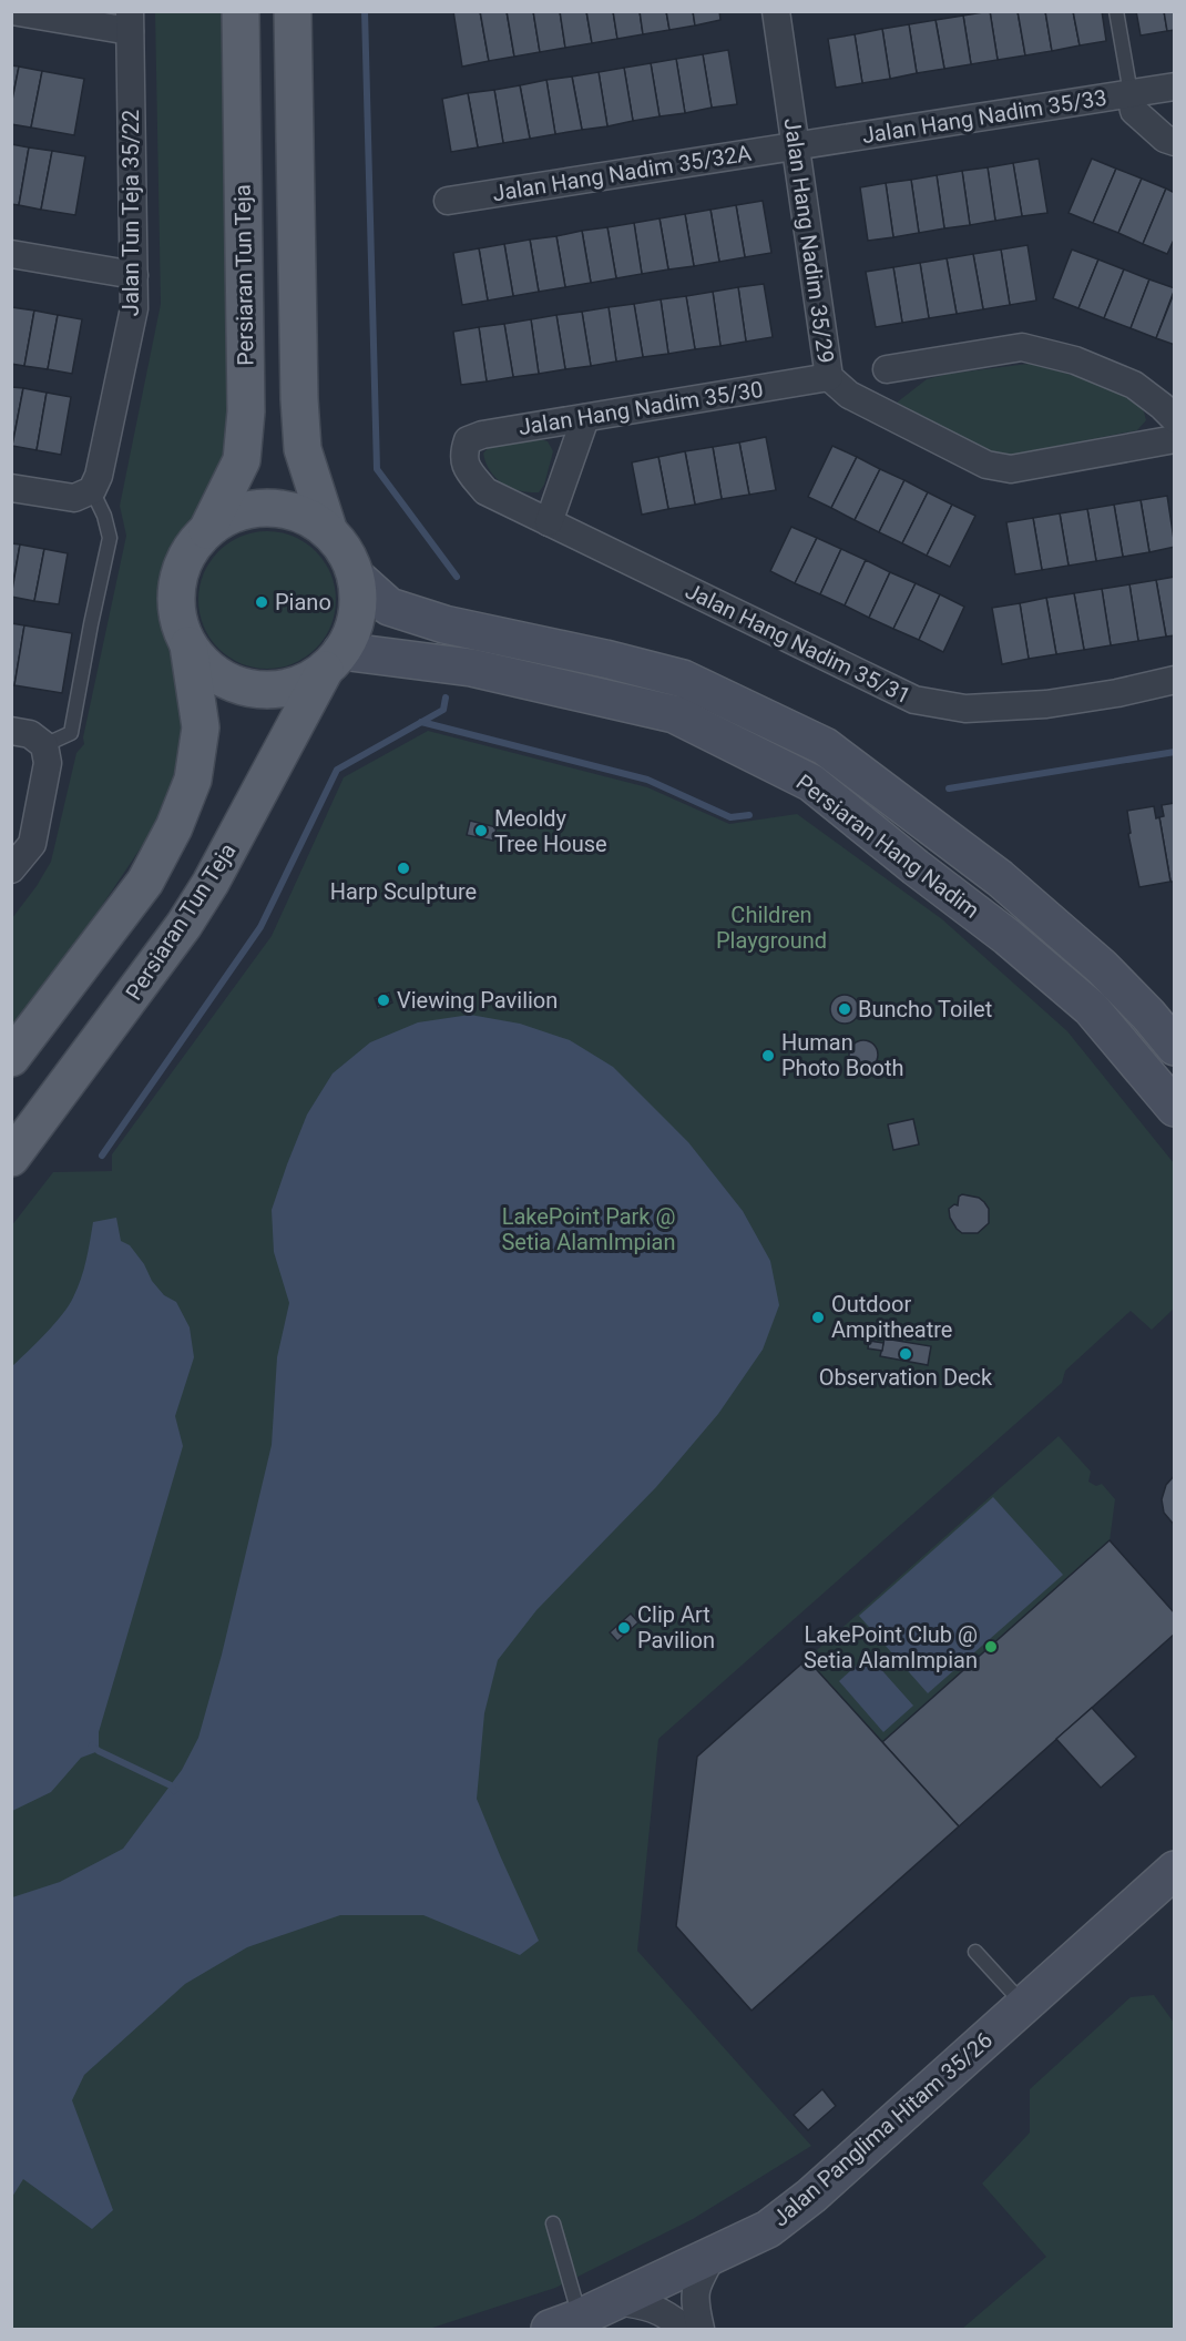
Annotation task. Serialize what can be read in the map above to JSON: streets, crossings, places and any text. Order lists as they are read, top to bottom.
{
  "streets": {
    "main road": ["Persiaran Tun Teja"],
    "street": [
      "Jalan Hang Nadim 35/33",
      "Jalan Hang Nadim 35/32A",
      "Jalan Tun Teja 35/22",
      "Jalan Hang Nadim 35/29",
      "Jalan Hang Nadim 35/30",
      "Jalan Hang Nadim 35/31",
      "Persiaran Hang Nadim",
      "Jalan Panglima Hitam 35/26"
    ]
  },
  "crossings": [
    ["Jalan Hang Nadim 35/33", "Jalan Hang Nadim 35/32A"],
    ["Jalan Hang Nadim 35/33", "Jalan Hang Nadim 35/29"],
    ["Jalan Hang Nadim 35/32A", "Jalan Hang Nadim 35/29"],
    ["Jalan Hang Nadim 35/29", "Jalan Hang Nadim 35/30"],
    ["Persiaran Tun Teja", "Persiaran Hang Nadim"],
    ["Jalan Hang Nadim 35/30", "Jalan Hang Nadim 35/31"]
  ],
  "parks": ["Children Playground", "LakePoint Park @ Setia AlamImpian"],
  "places": [
    "Piano",
    "Meoldy Tree House",
    "Harp Sculpture",
    "Viewing Pavilion",
    "Buncho Toilet",
    "Human Photo Booth",
    "Outdoor Ampitheatre",
    "Observation Deck",
    "Clip Art Pavilion",
    "LakePoint Club @ Setia AlamImpian"
  ]
}
